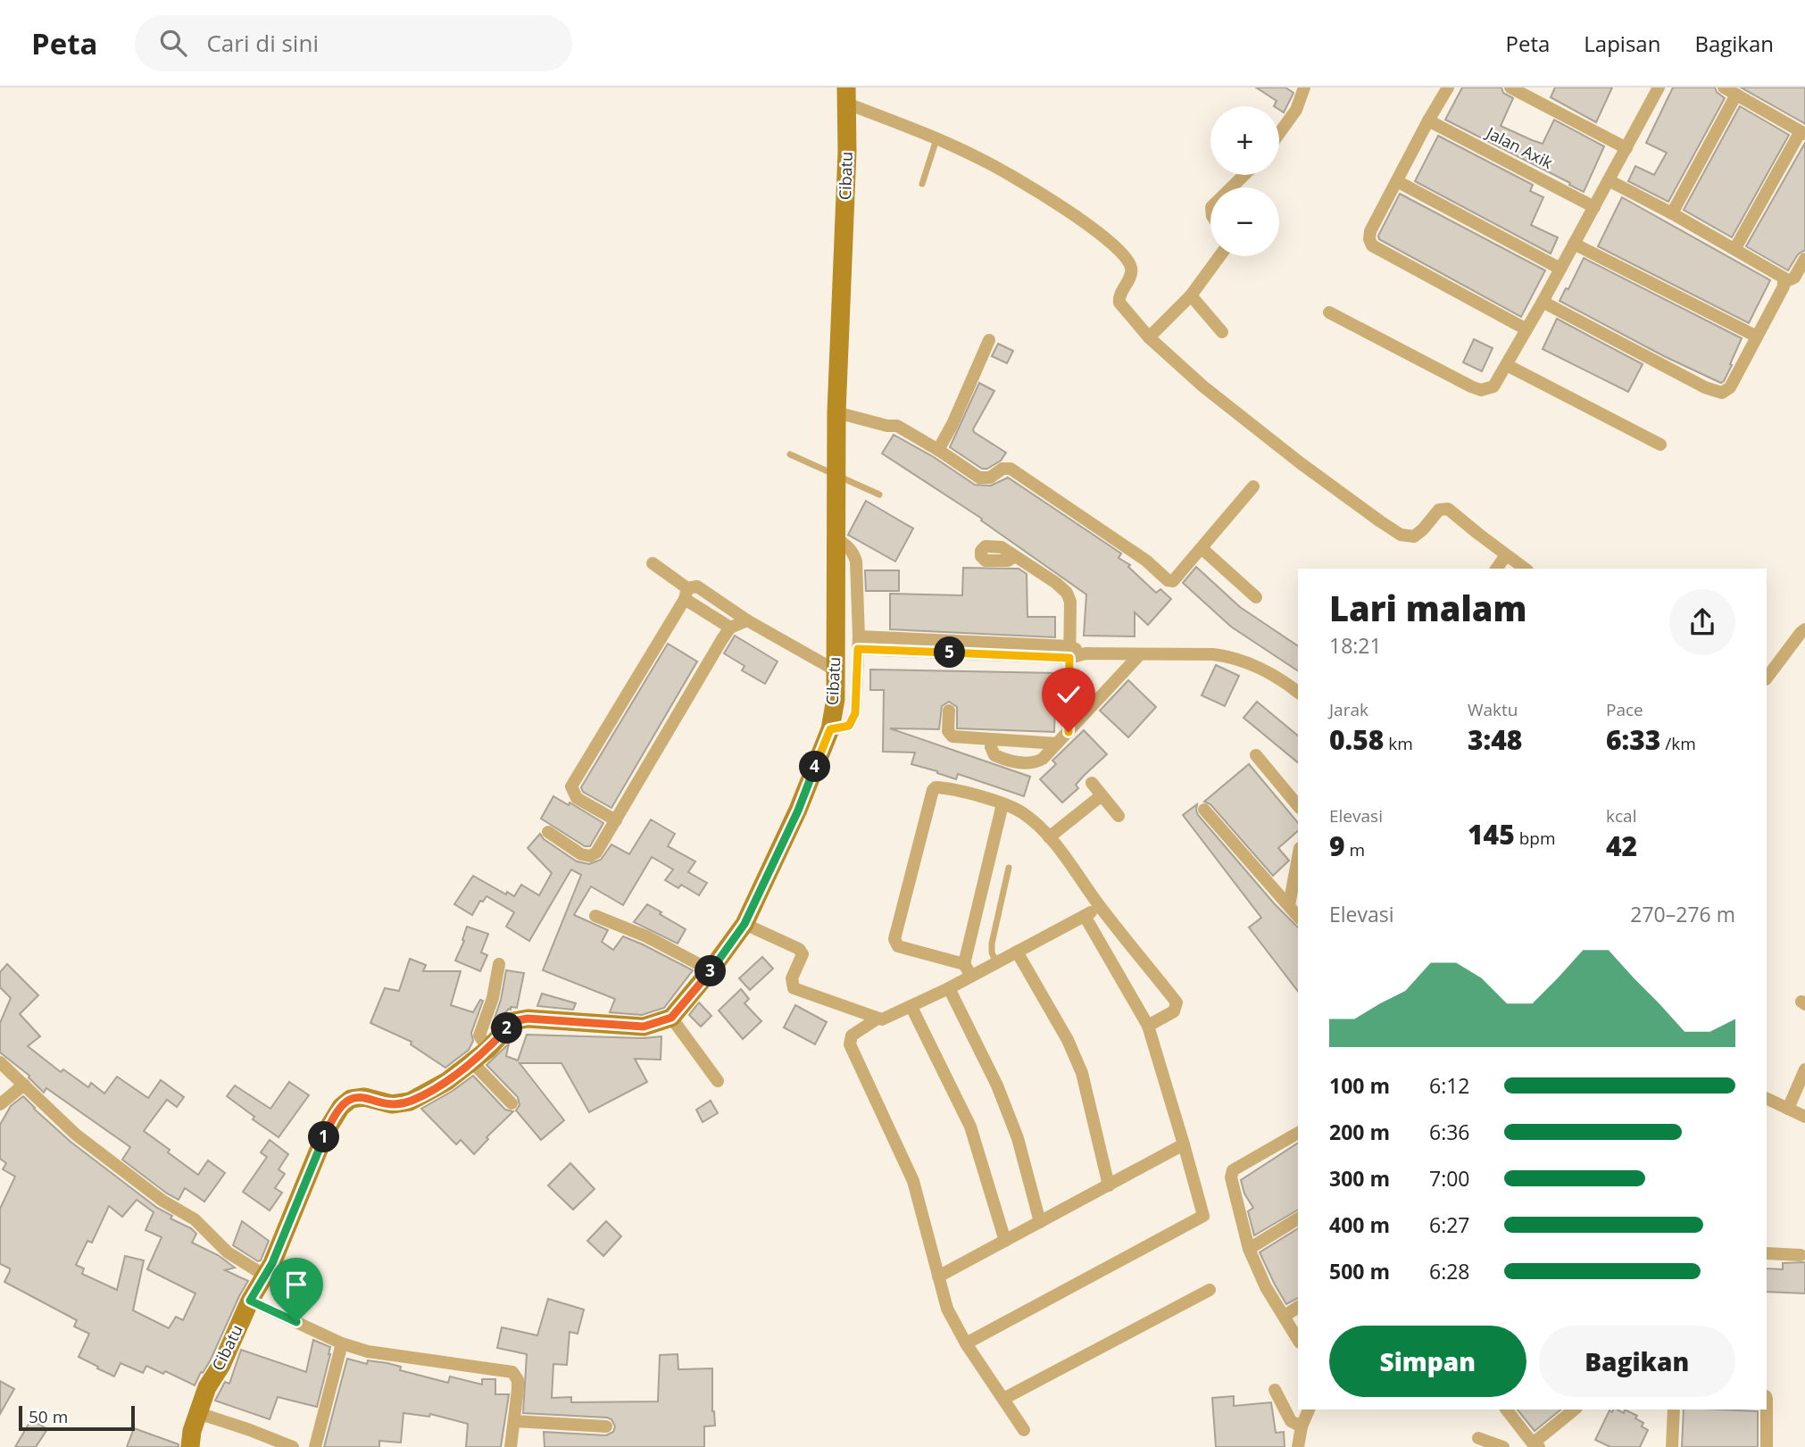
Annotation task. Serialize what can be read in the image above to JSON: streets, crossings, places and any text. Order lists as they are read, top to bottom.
{
  "streets": {
    "street": ["Jalan Axik", "Cibatu"]
  },
  "scale_bar": "50 m",
  "page": {
    "header": "Peta",
    "search": "Cari di sini",
    "nav": ["Peta", "Lapisan", "Bagikan"],
    "map_buttons": ["+", "−"],
    "heading": ["Lari malam", "18:21"],
    "pins": [
      "5",
      "4",
      "3",
      "2",
      "1"
    ],
    "stats": [
      ["Jarak", "0.58 km"],
      ["Waktu", "3:48"],
      ["Pace", "6:33 /km"],
      ["Elevasi", "9 m"],
      ["145 bpm"],
      ["kcal", "42"]
    ],
    "chart": ["Elevasi", "270–276 m"],
    "list": [
      {
        "name": "100 m",
        "note": "6:12"
      },
      {
        "name": "200 m",
        "note": "6:36"
      },
      {
        "name": "300 m",
        "note": "7:00"
      },
      {
        "name": "400 m",
        "note": "6:27"
      },
      {
        "name": "500 m",
        "note": "6:28"
      }
    ],
    "buttons": ["Simpan", "Bagikan"],
    "scale": "50 m"
  }
}
